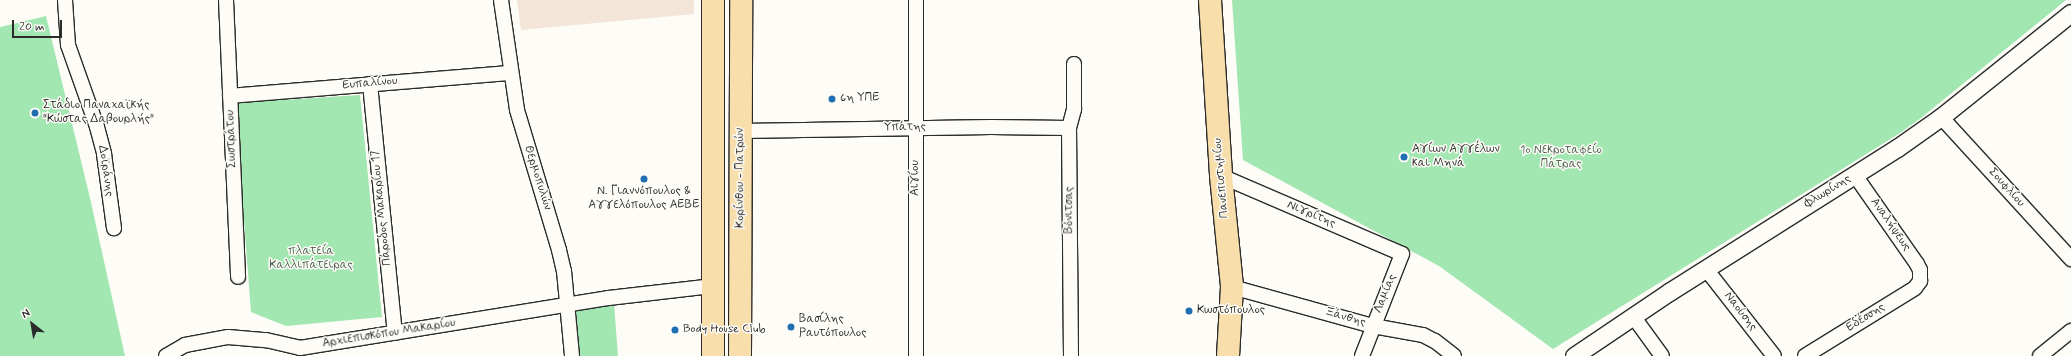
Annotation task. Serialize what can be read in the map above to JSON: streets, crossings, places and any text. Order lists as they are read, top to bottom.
{
  "streets": {
    "main road": ["Κορίνθου - Πατρών", "Πανεπιστημίου"],
    "street": [
      "Ευπαλίνου",
      "Υπάτης",
      "Σωστράτου",
      "Δοϊράνης",
      "Θερμοπυλών",
      "Αιγίου",
      "Σουφλίου",
      "Φλωρίνης",
      "Πάροδος Μακαρίου 17",
      "Βόνιτσας",
      "Νιγρίτης",
      "Αναλήψεως",
      "Λαμίας",
      "Ναούσης",
      "Ξάνθης",
      "Εδέσσης",
      "Αρχιεπισκόπου Μακαρίου"
    ]
  },
  "crossings": [
    ["Ευπαλίνου", "Σωστράτου"],
    ["Ευπαλίνου", "Θερμοπυλών"],
    ["Ευπαλίνου", "Πάροδος Μακαρίου 17"],
    ["Υπάτης", "Κορίνθου - Πατρών"],
    ["Υπάτης", "Αιγίου"],
    ["Υπάτης", "Βόνιτσας"],
    ["Θερμοπυλών", "Αρχιεπισκόπου Μακαρίου"],
    ["Πανεπιστημίου", "Νιγρίτης"],
    ["Πανεπιστημίου", "Ξάνθης"],
    ["Σουφλίου", "Φλωρίνης"],
    ["Φλωρίνης", "Αναλήψεως"],
    ["Φλωρίνης", "Ναούσης"],
    ["Πάροδος Μακαρίου 17", "Αρχιεπισκόπου Μακαρίου"],
    ["Νιγρίτης", "Λαμίας"],
    ["Αναλήψεως", "Εδέσσης"],
    ["Λαμίας", "Ξάνθης"]
  ],
  "parks": ["1o Νεκροταφείο Πάτρας", "πλατεία Καλλιπάτειρας"],
  "places": [
    "6η ΥΠΕ",
    "Στάδιο Παναχαϊκής \"Κώστας Δαβουρλής\"",
    "Αγίων Αγγέλων και Μηνά",
    "Ν. Γιαννόπουλος & Αγγελόπουλος ΑΕΒΕ",
    "Κωστόπουλος",
    "Βασίλης Ραυτόπουλος",
    "Body House Club"
  ],
  "scale_bar": "20 m",
  "north": "top left"
}
